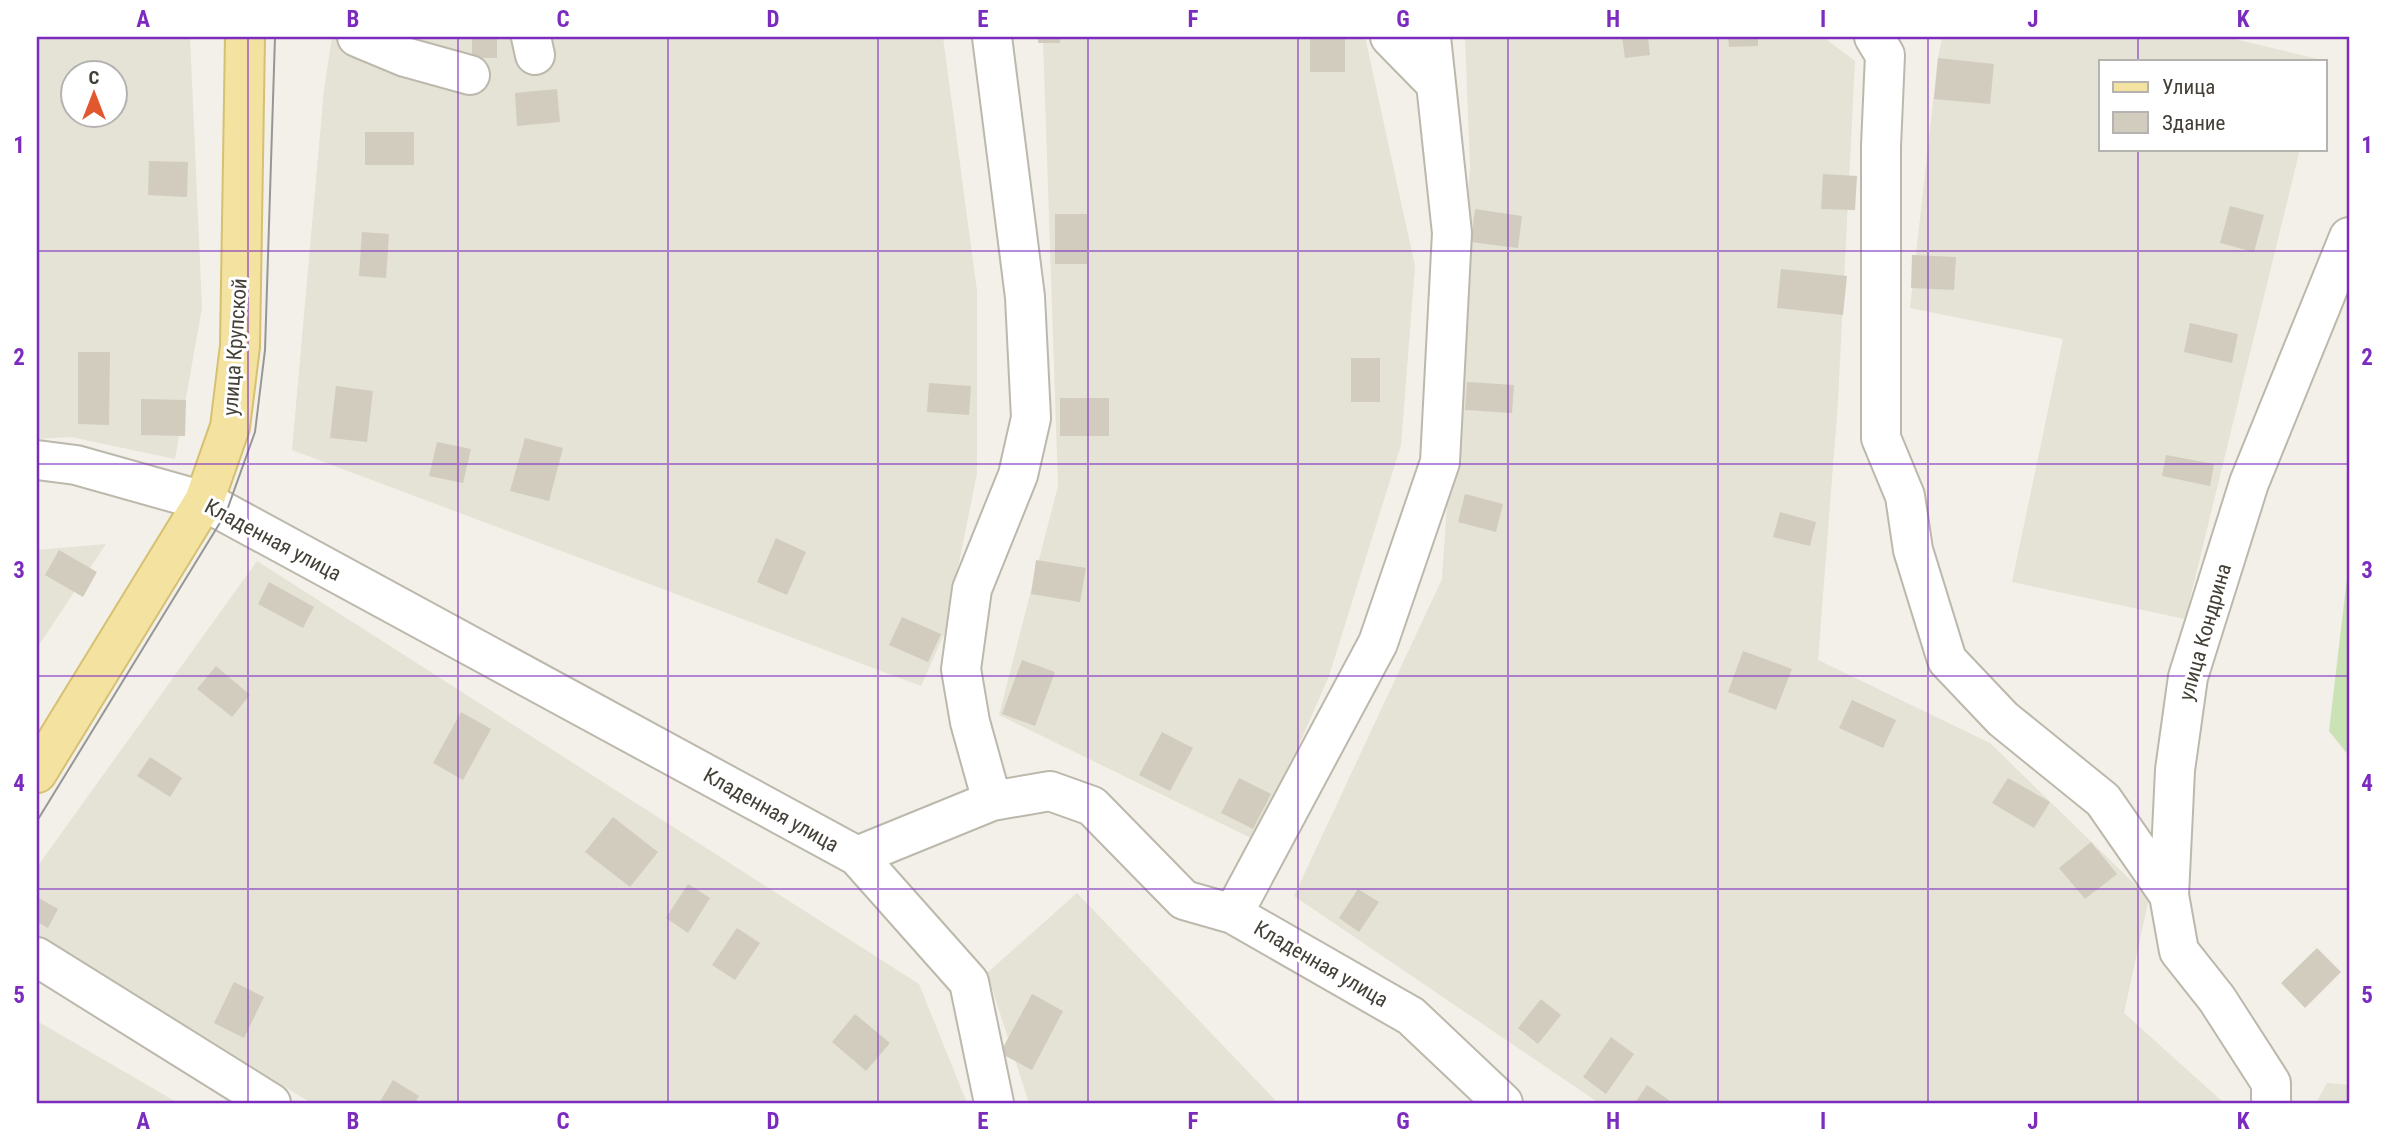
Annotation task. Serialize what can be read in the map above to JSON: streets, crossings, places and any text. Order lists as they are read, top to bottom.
{
  "streets": {
    "main road": ["улица Крупской"],
    "street": ["Кладенная улица", "улица Кондрина"]
  },
  "crossings": [
    ["улица Крупской", "Кладенная улица"]
  ],
  "legend": ["Улица", "Здание"],
  "north": "top",
  "grid": {
    "columns": [
      "A",
      "B",
      "C",
      "D",
      "E",
      "F",
      "G",
      "H",
      "I",
      "J",
      "K"
    ],
    "rows": [
      "1",
      "2",
      "3",
      "4",
      "5"
    ]
  }
}
